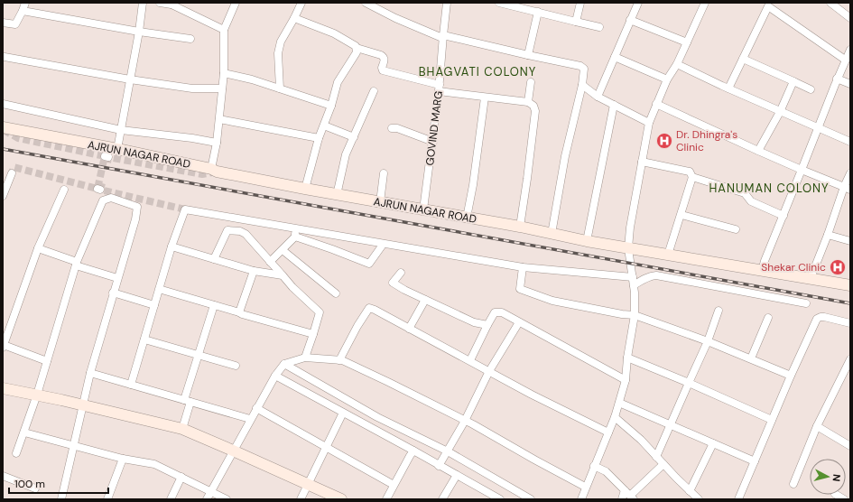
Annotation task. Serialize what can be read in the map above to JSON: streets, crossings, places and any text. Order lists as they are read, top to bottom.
{
  "streets": {
    "street": ["GOVIND MARG", "AJRUN NAGAR ROAD"]
  },
  "crossings": [
    ["GOVIND MARG", "AJRUN NAGAR ROAD"]
  ],
  "districts": ["BHAGVATI COLONY", "HANUMAN COLONY"],
  "places": {
    "hospital": ["Dr. Dhingra's Clinic", "Shekar Clinic"]
  },
  "scale_bar": "100 m",
  "north": "right"
}
